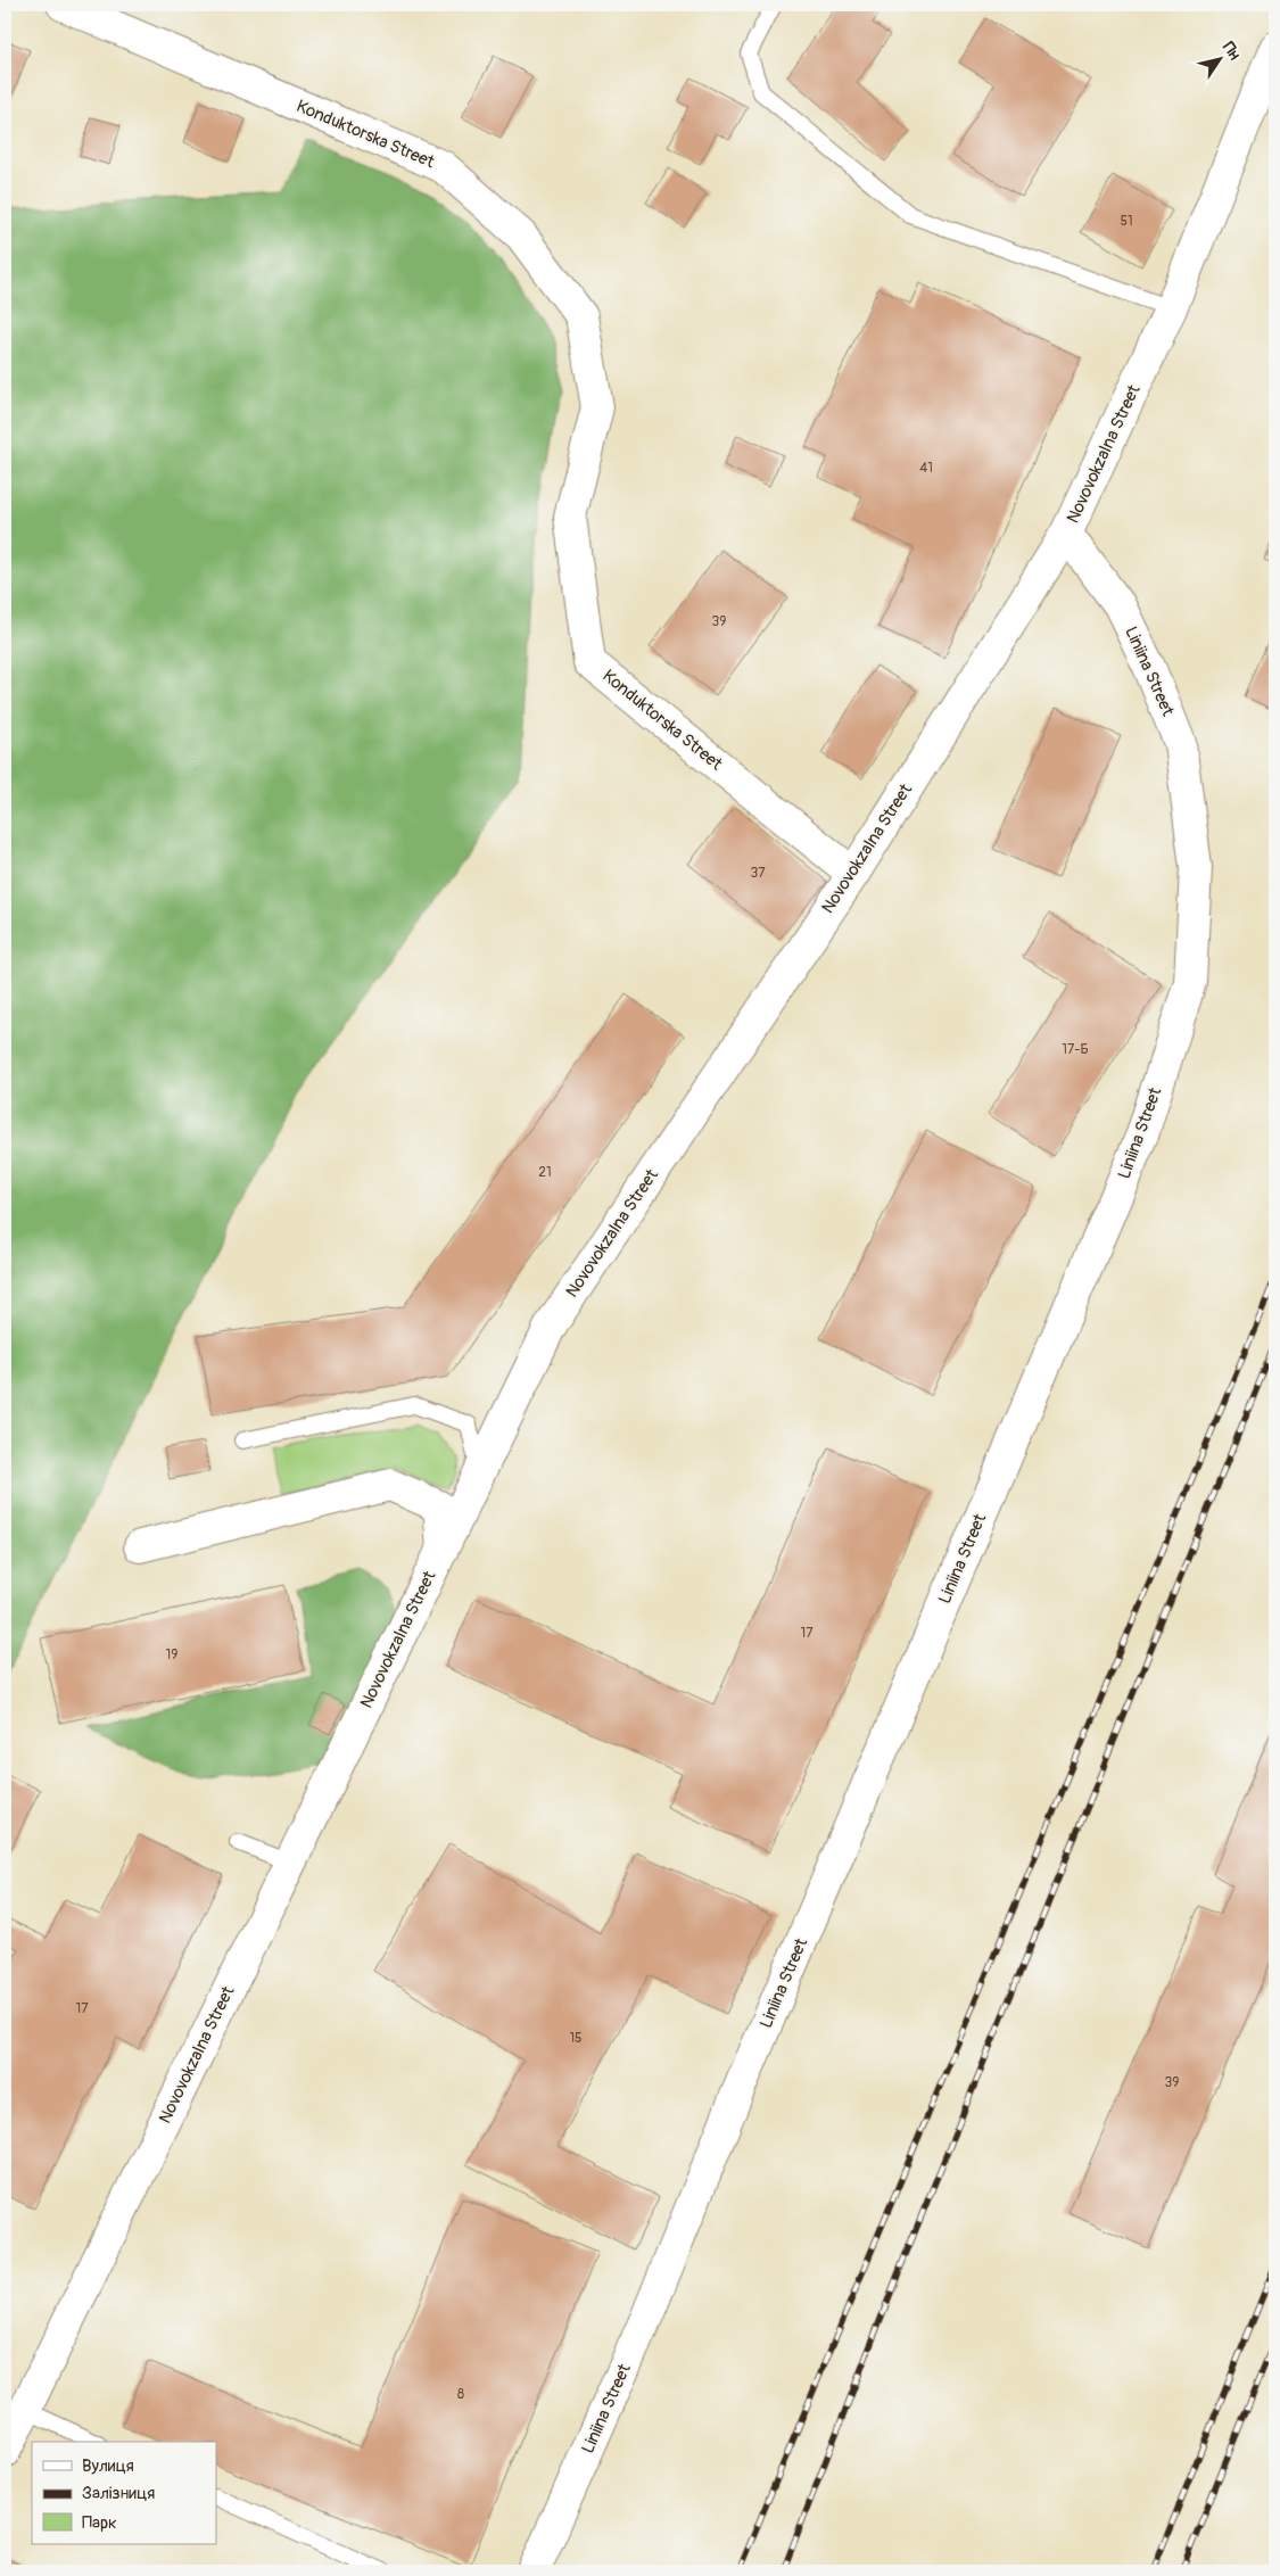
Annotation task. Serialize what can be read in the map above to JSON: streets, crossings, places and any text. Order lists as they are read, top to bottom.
{
  "streets": {
    "street": ["Konduktorska Street", "Novovokzalna Street", "Liniina Street"]
  },
  "crossings": [
    ["Konduktorska Street", "Novovokzalna Street"],
    ["Novovokzalna Street", "Liniina Street"]
  ],
  "house_numbers": [
    "51",
    "41",
    "39",
    "37",
    "17-Б",
    "21",
    "17",
    "19",
    "17",
    "15",
    "39",
    "8"
  ],
  "legend": ["Вулиця", "Залізниця", "Парк"],
  "north": "top right"
}
